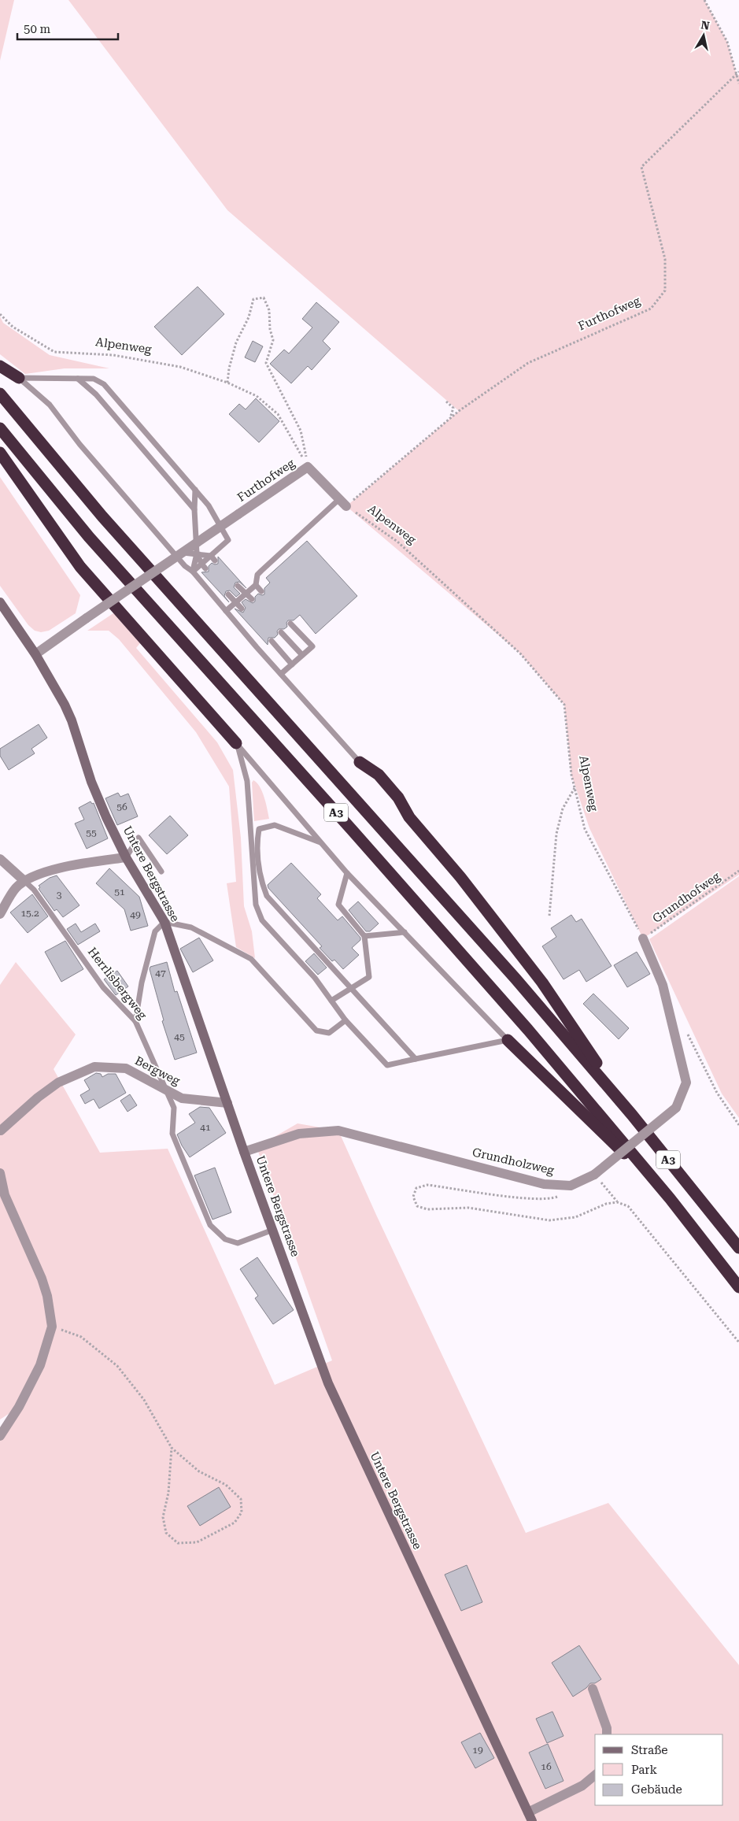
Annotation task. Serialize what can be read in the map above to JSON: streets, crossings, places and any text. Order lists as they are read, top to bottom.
{
  "streets": {
    "highway": ["A3"],
    "main road": ["Untere Bergstrasse"],
    "street": ["Furthofweg", "Bergweg", "Grundholzweg"],
    "lane": ["Herrlisbergweg"],
    "path": ["Alpenweg", "Grundhofweg"]
  },
  "crossings": [
    ["Furthofweg", "Alpenweg"],
    ["Furthofweg", "Untere Bergstrasse"],
    ["Alpenweg", "Grundhofweg"],
    ["Alpenweg", "Grundholzweg"],
    ["Untere Bergstrasse", "Herrlisbergweg"],
    ["Untere Bergstrasse", "Bergweg"],
    ["Untere Bergstrasse", "Grundholzweg"],
    ["Grundhofweg", "Grundholzweg"],
    ["Herrlisbergweg", "Bergweg"]
  ],
  "house_numbers": [
    "56",
    "55",
    "51",
    "3",
    "15.2",
    "49",
    "47",
    "45",
    "41",
    "19",
    "16"
  ],
  "legend": ["Straße", "Park", "Gebäude"],
  "scale_bar": "50 m",
  "north": "top"
}
